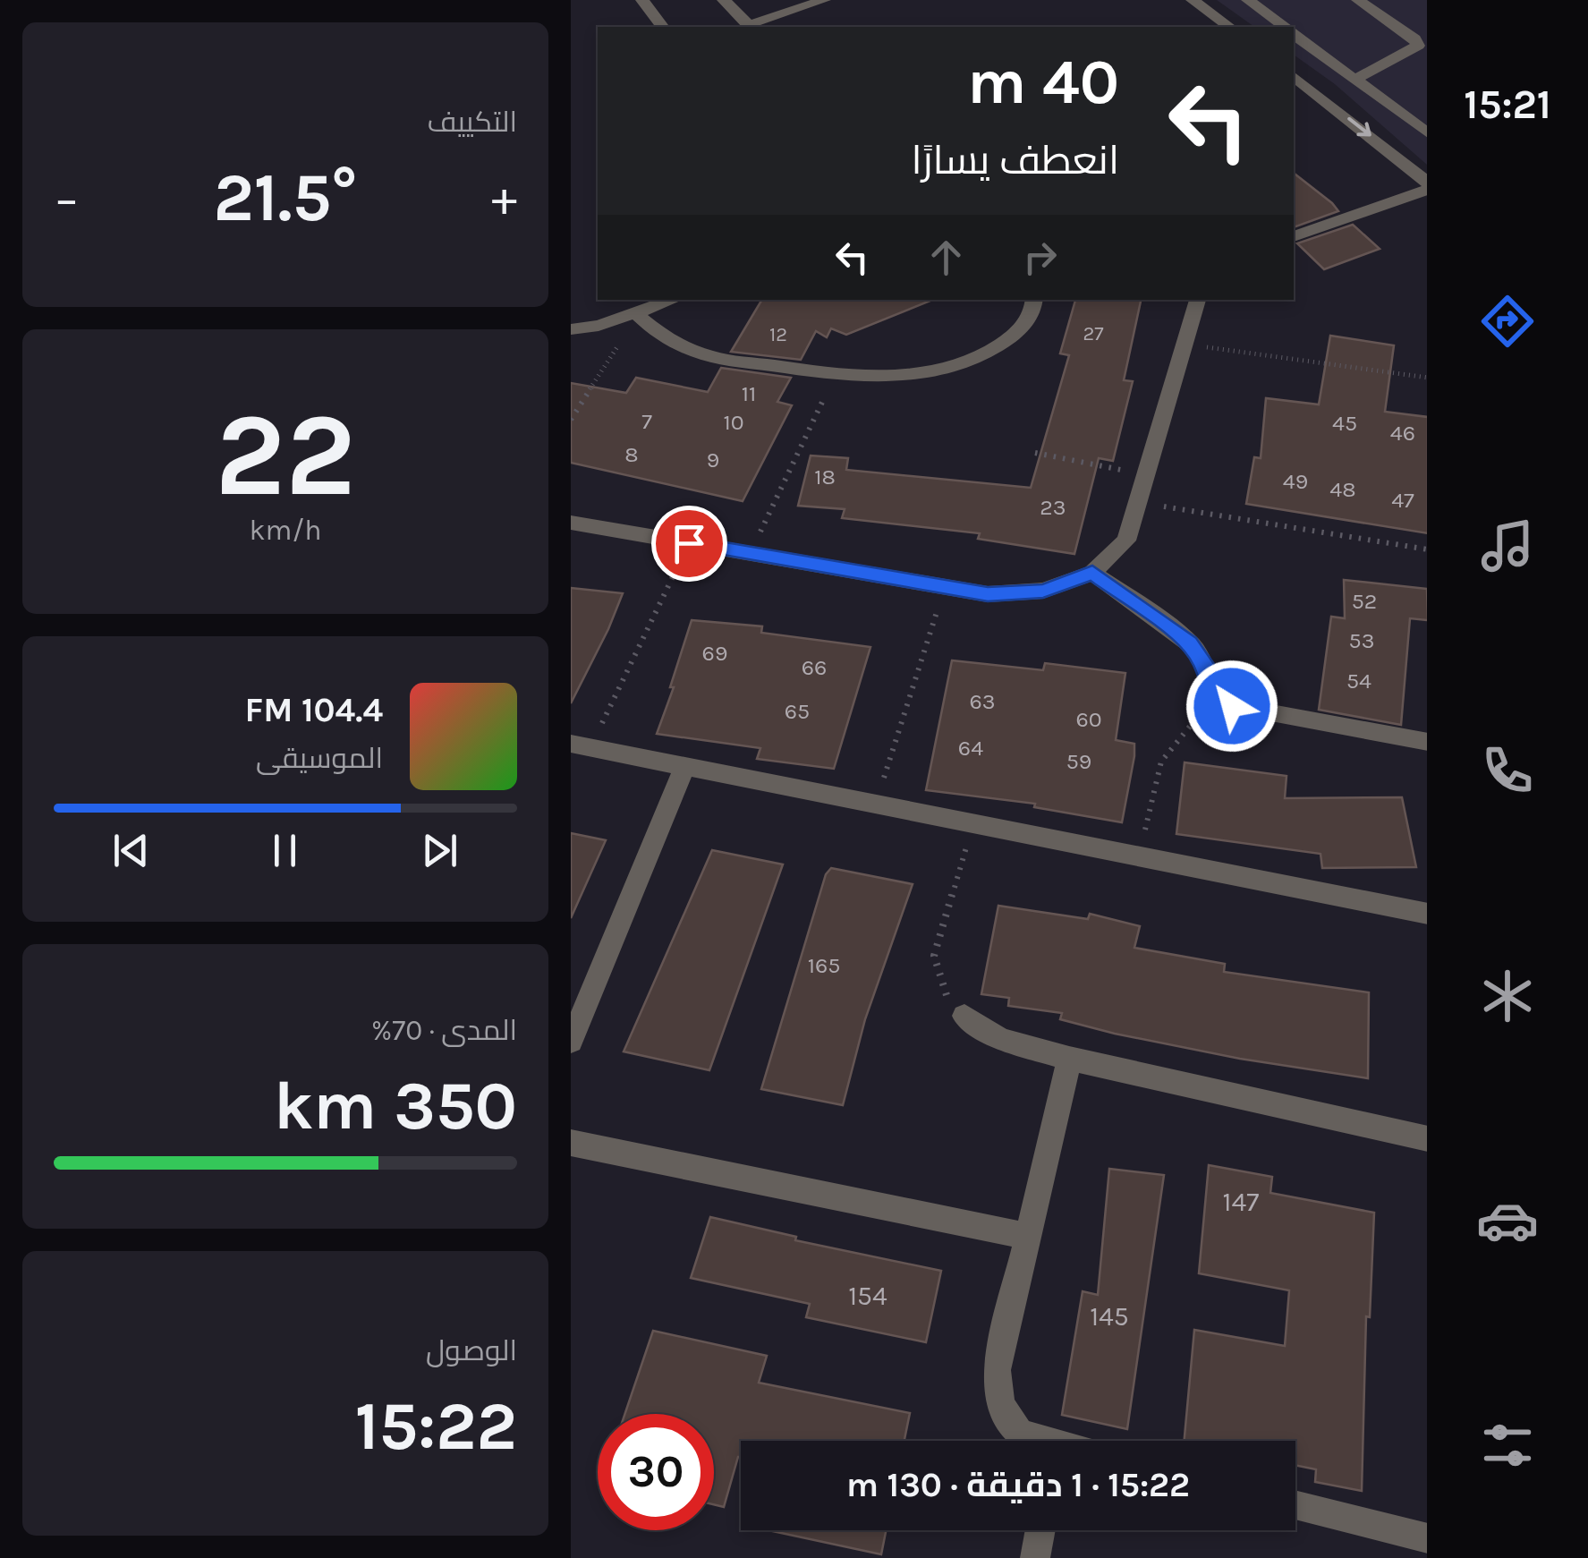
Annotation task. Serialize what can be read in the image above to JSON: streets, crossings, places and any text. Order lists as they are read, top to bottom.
{
  "house_numbers": [
    "27",
    "12",
    "11",
    "7",
    "10",
    "45",
    "46",
    "8",
    "9",
    "18",
    "49",
    "48",
    "47",
    "23",
    "52",
    "53",
    "69",
    "66",
    "54",
    "63",
    "65",
    "60",
    "64",
    "59",
    "165",
    "147",
    "154",
    "145"
  ],
  "page": {
    "tabs": "15:21",
    "tile": [
      "التكييف",
      ["22", "km/h"],
      ["المدى · 70%", "350 km"],
      ["الوصول", "15:22"]
    ],
    "turn": ["40 m", "انعطف يسارًا"],
    "heat": ["−", "21.5°", "+"],
    "song": ["104.4 FM", "الموسيقى"],
    "limit": "30",
    "trip": "15:22 · 1 دقيقة · 130 m"
  }
}
